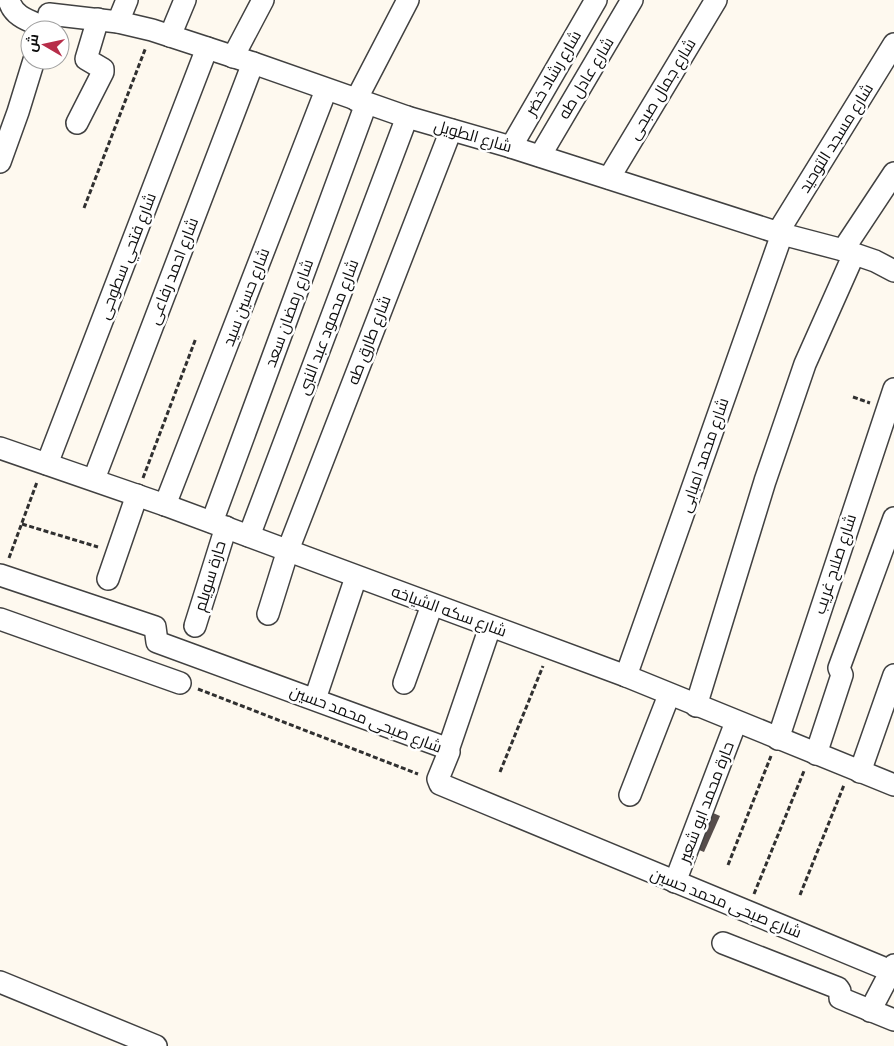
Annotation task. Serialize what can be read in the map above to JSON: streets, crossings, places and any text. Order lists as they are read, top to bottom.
{
  "streets": {
    "street": [
      "شارع رشاد خضر",
      "شارع عادل طه",
      "شارع جمال صبحى",
      "شارع الطويل",
      "شارع مسجد التوحيد",
      "شارع فتحي سطوحى",
      "شارع احمد رفاعى",
      "شارع حسين سيد",
      "شارع رمضان سعد",
      "شارع محمود عبد النبى",
      "شارع طارق طه",
      "شارع محمد امبابى",
      "شارع صلاح غريب",
      "حارة سويلم",
      "شارع سكه الشياخه",
      "شارع صبحى محمد حسين",
      "حارة محمد ابو شعير"
    ]
  },
  "crossings": [
    ["شارع رشاد خضر", "شارع الطويل"],
    ["شارع عادل طه", "شارع الطويل"],
    ["شارع جمال صبحى", "شارع الطويل"],
    ["شارع الطويل", "شارع مسجد التوحيد"],
    ["شارع الطويل", "شارع فتحي سطوحى"],
    ["شارع الطويل", "شارع احمد رفاعى"],
    ["شارع الطويل", "شارع حسين سيد"],
    ["شارع الطويل", "شارع رمضان سعد"],
    ["شارع الطويل", "شارع محمود عبد النبى"],
    ["شارع الطويل", "شارع طارق طه"],
    ["شارع الطويل", "شارع محمد امبابى"],
    ["شارع مسجد التوحيد", "شارع محمد امبابى"],
    ["شارع فتحي سطوحى", "شارع سكه الشياخه"],
    ["شارع احمد رفاعى", "شارع سكه الشياخه"],
    ["شارع حسين سيد", "شارع سكه الشياخه"],
    ["شارع رمضان سعد", "حارة سويلم"],
    ["شارع رمضان سعد", "شارع سكه الشياخه"],
    ["شارع محمود عبد النبى", "شارع سكه الشياخه"],
    ["شارع طارق طه", "شارع سكه الشياخه"],
    ["شارع محمد امبابى", "شارع سكه الشياخه"],
    ["شارع صلاح غريب", "شارع سكه الشياخه"],
    ["حارة سويلم", "شارع سكه الشياخه"],
    ["شارع سكه الشياخه", "حارة محمد ابو شعير"],
    ["شارع صبحى محمد حسين", "حارة محمد ابو شعير"]
  ],
  "north": "left"
}
